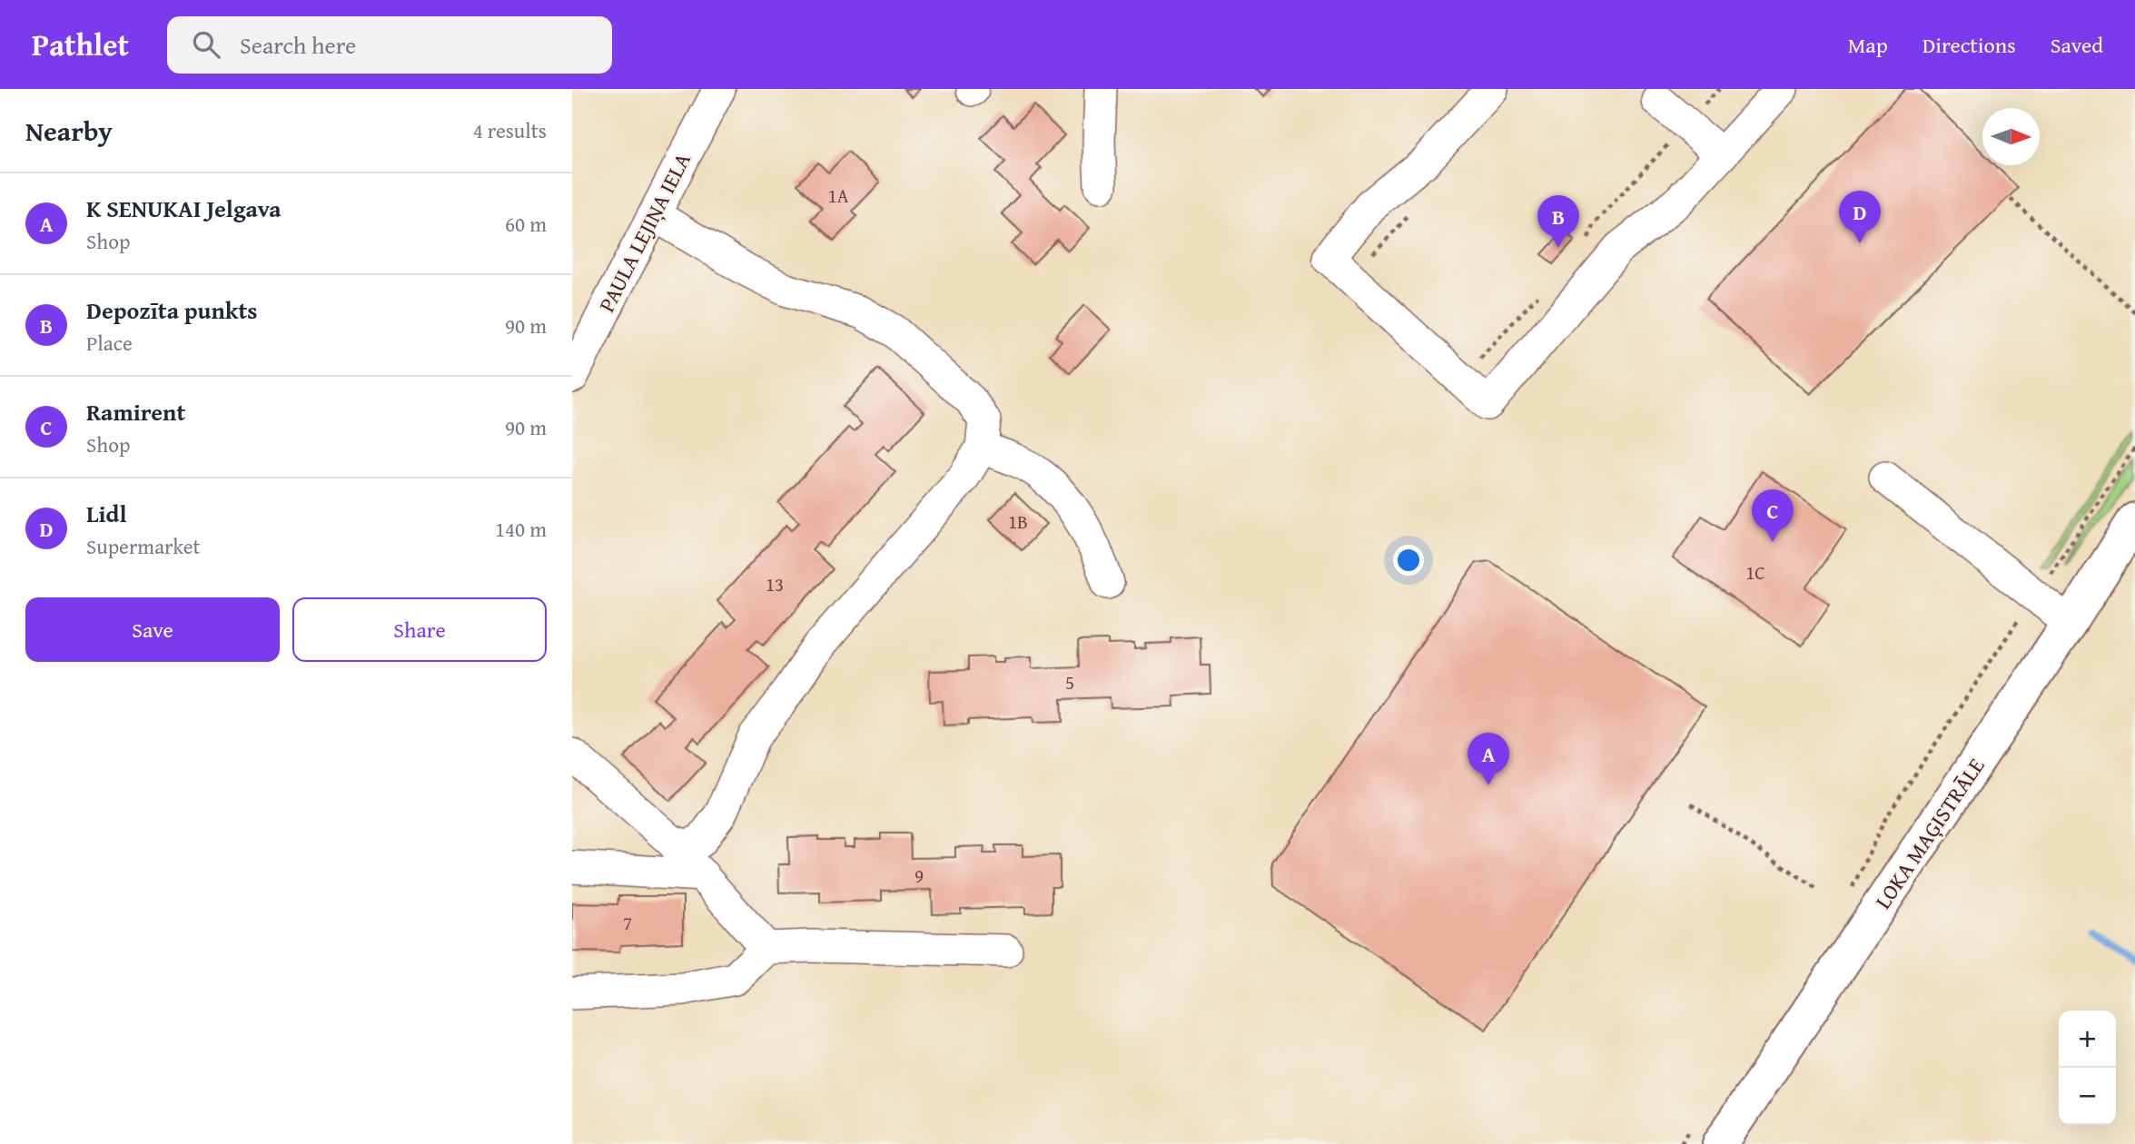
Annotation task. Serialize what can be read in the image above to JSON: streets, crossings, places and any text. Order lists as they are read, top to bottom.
{
  "streets": {
    "main road": ["LOKA MAĢISTRĀLE"],
    "street": ["PAULA LEJIŅA IELA"]
  },
  "house_numbers": [
    "1A",
    "1B",
    "1C",
    "13",
    "5",
    "9",
    "7"
  ],
  "north": "right",
  "page": {
    "header": "Pathlet",
    "search": "Search here",
    "nav": ["Map", "Directions", "Saved"],
    "heading": ["Nearby", "4 results"],
    "list": [
      {
        "mark": "A",
        "name": "K SENUKAI Jelgava",
        "note": "Shop",
        "value": "60 m"
      },
      {
        "mark": "B",
        "name": "Depozīta punkts",
        "note": "Place",
        "value": "90 m"
      },
      {
        "mark": "C",
        "name": "Ramirent",
        "note": "Shop",
        "value": "90 m"
      },
      {
        "mark": "D",
        "name": "Lidl",
        "note": "Supermarket",
        "value": "140 m"
      }
    ],
    "pins": [
      "D",
      "B",
      "C",
      "A"
    ],
    "buttons": ["Save", "Share"],
    "map_buttons": ["+", "−"]
  }
}
